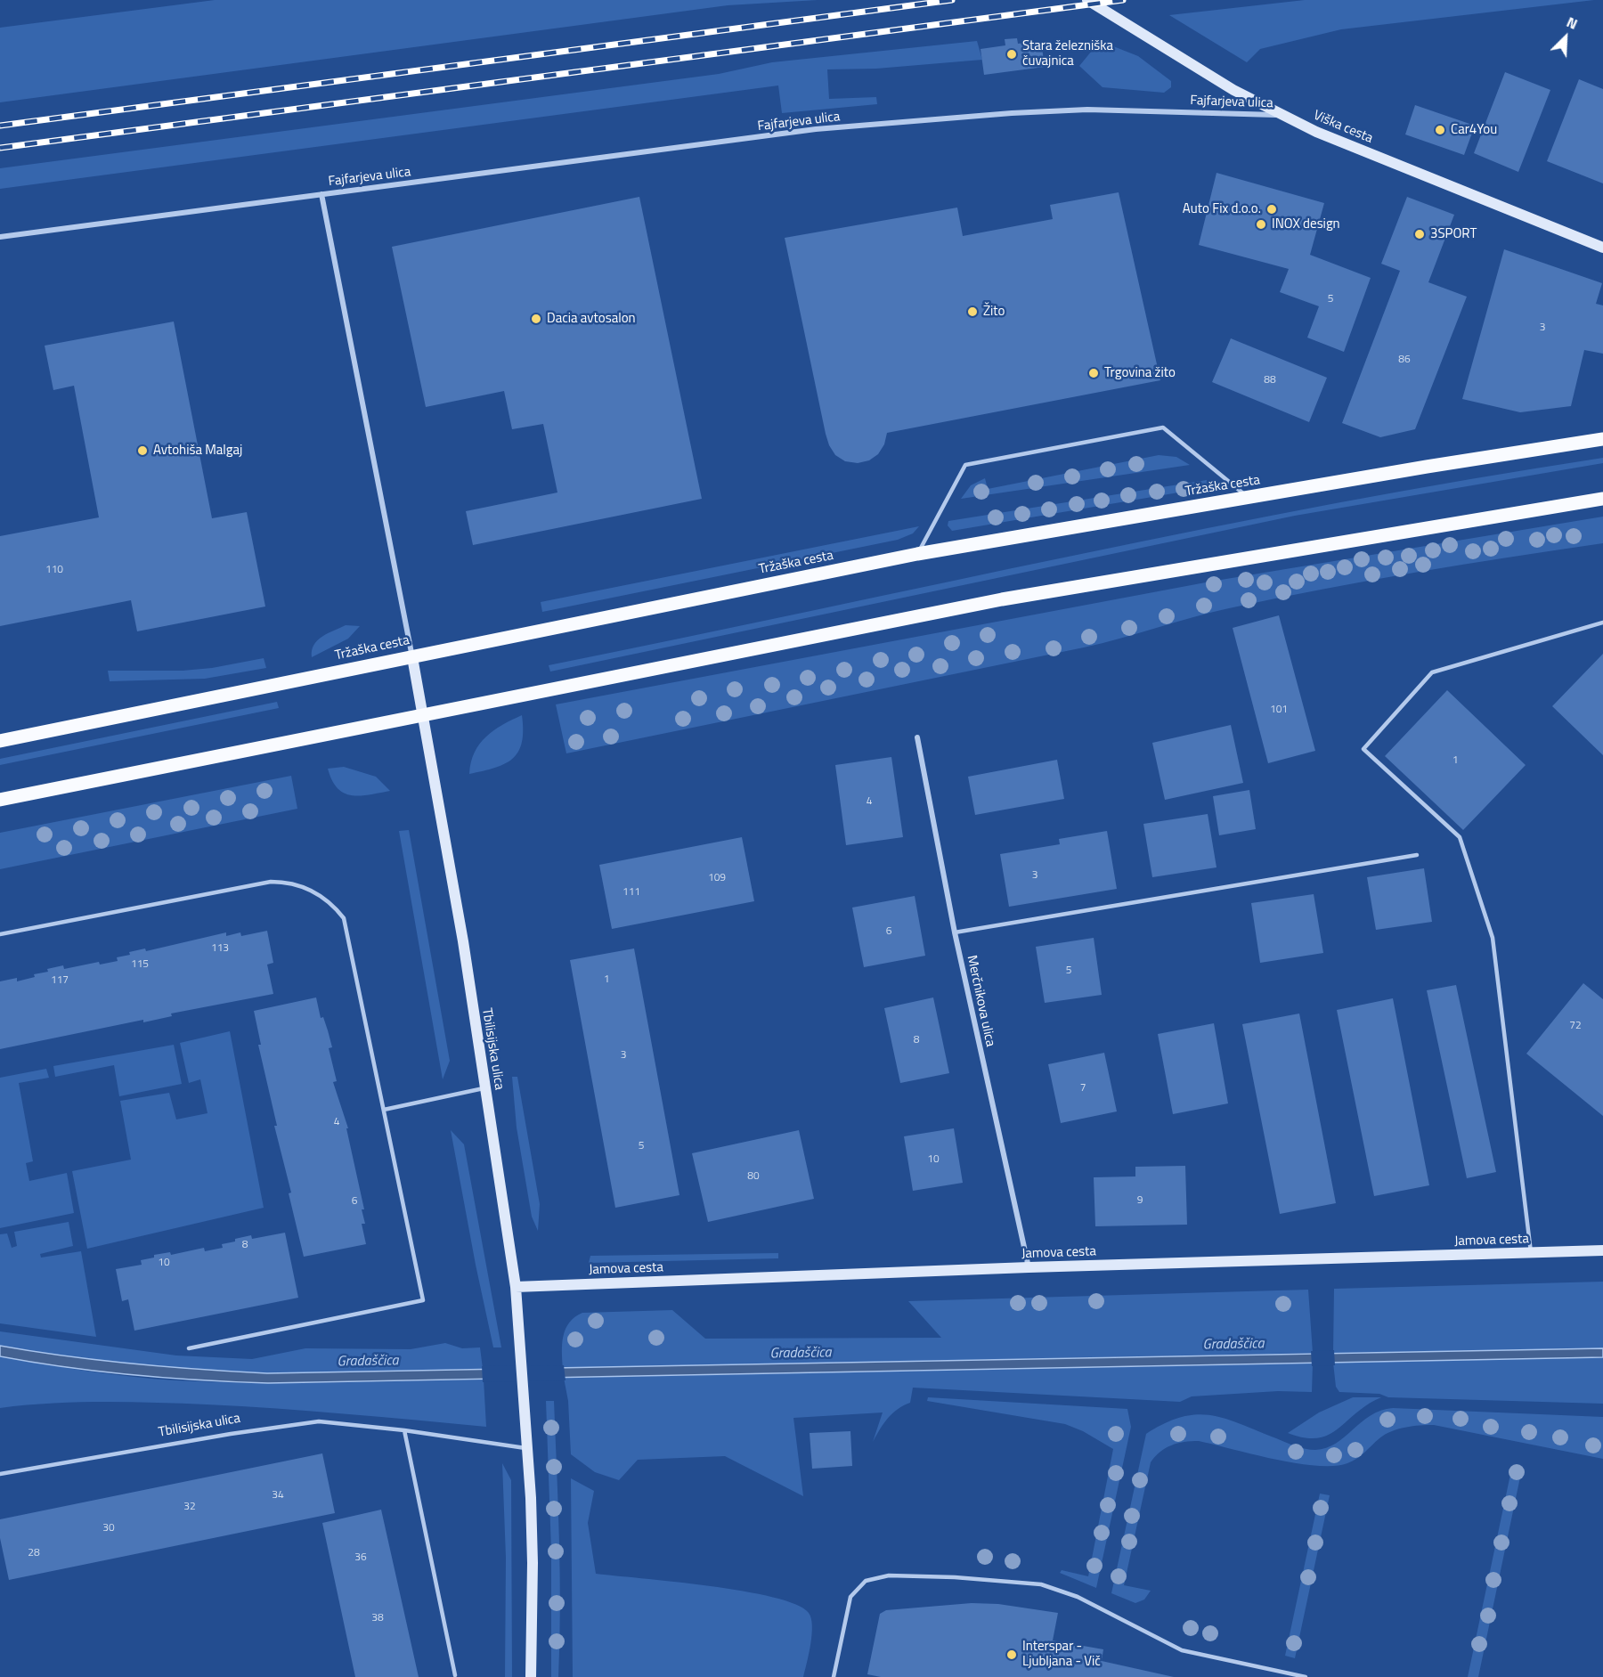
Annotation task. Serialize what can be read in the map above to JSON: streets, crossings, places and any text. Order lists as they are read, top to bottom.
{
  "streets": {
    "main road": ["Tržaška cesta"],
    "street": [
      "Fajfarjeva ulica",
      "Viška cesta",
      "Merčnikova ulica",
      "Tbilisijska ulica",
      "Jamova cesta"
    ]
  },
  "crossings": [
    ["Fajfarjeva ulica", "Viška cesta"],
    ["Fajfarjeva ulica", "Tržaška cesta"],
    ["Fajfarjeva ulica", "Tbilisijska ulica"],
    ["Tržaška cesta", "Tbilisijska ulica"],
    ["Merčnikova ulica", "Jamova cesta"],
    ["Tbilisijska ulica", "Jamova cesta"]
  ],
  "water": ["Gradaščica"],
  "places": [
    "Stara železniška čuvajnica",
    "Car4You",
    "Auto Fix d.o.o.",
    "INOX design",
    "3SPORT",
    "Žito",
    "Dacia avtosalon",
    "Trgovina žito",
    "Avtohiša Malgaj",
    "Interspar - Ljubljana - Vič"
  ],
  "house_numbers": [
    "5",
    "3",
    "86",
    "88",
    "110",
    "101",
    "1",
    "4",
    "3",
    "109",
    "111",
    "6",
    "113",
    "115",
    "5",
    "1",
    "117",
    "72",
    "8",
    "3",
    "7",
    "4",
    "5",
    "10",
    "80",
    "9",
    "6",
    "8",
    "10",
    "34",
    "32",
    "30",
    "28",
    "36",
    "38"
  ],
  "north": "top right"
}
